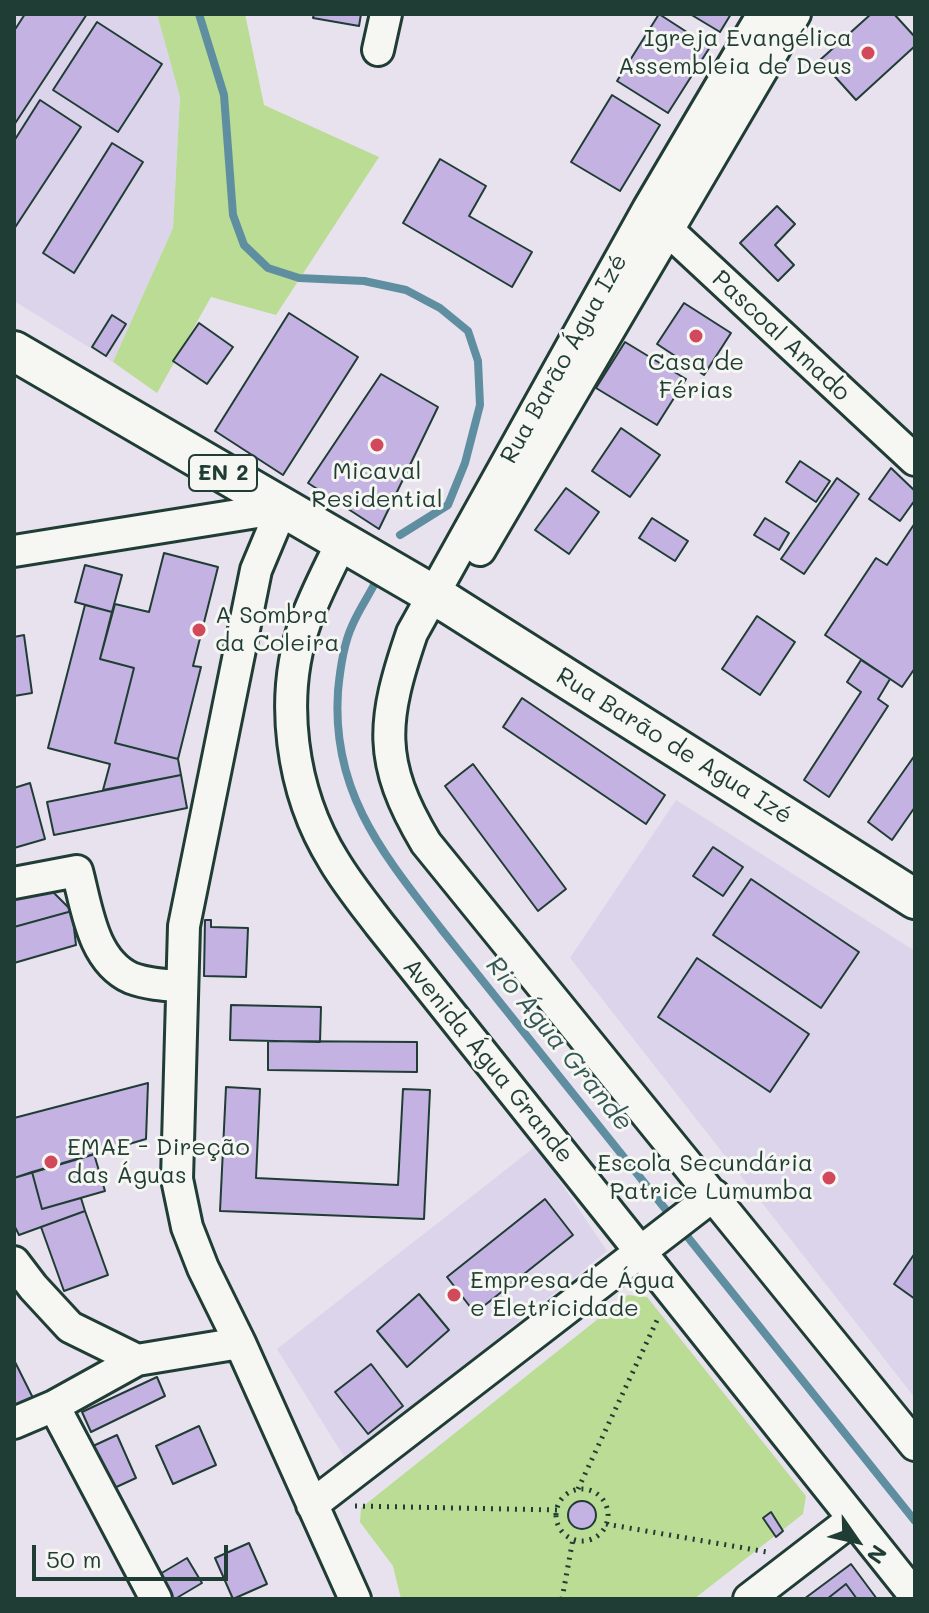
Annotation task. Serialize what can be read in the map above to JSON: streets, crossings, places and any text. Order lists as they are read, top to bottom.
{
  "streets": {
    "main road": ["EN 2", "Rua Barão de Agua Izé"],
    "street": ["Pascoal Amado", "Rua Barão Água Izé", "Avenida Água Grande"]
  },
  "crossings": [
    ["Pascoal Amado", "Rua Barão Água Izé"],
    ["Rua Barão Água Izé", "EN 2"],
    ["Rua Barão Água Izé", "Rua Barão de Agua Izé"],
    ["EN 2", "Rua Barão de Agua Izé"],
    ["EN 2", "Avenida Água Grande"]
  ],
  "water": ["Rio Água Grande"],
  "places": [
    "Igreja Evangélica Assembleia de Deus",
    "Casa de Férias",
    "Micaval Residential",
    "A Sombra da Coleira",
    "EMAE - Direção das Águas",
    "Escola Secundária Patrice Lumumba",
    "Empresa de Água e Eletricidade"
  ],
  "scale_bar": "50 m",
  "north": "bottom right"
}
